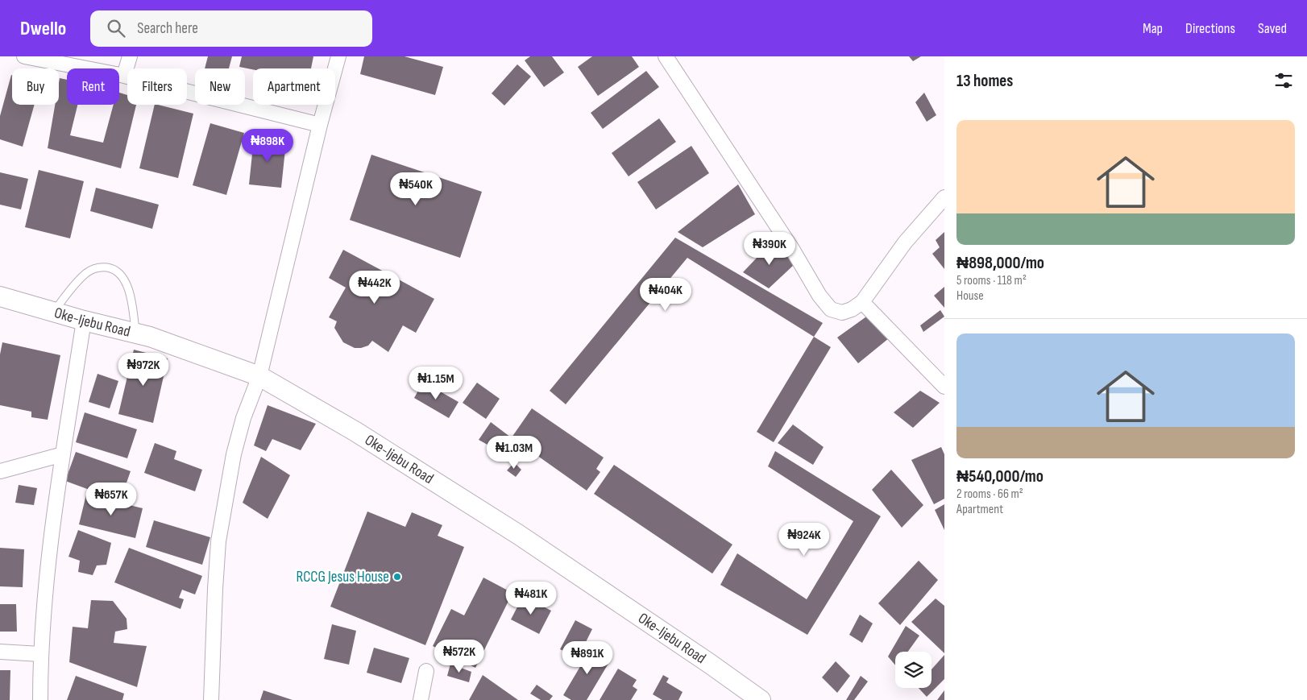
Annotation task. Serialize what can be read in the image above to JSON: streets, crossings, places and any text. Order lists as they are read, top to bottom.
{
  "streets": {
    "main road": ["Oke-Ijebu Road"]
  },
  "places": ["RCCG Jesus House"],
  "page": {
    "header": "Dwello",
    "search": "Search here",
    "nav": ["Map", "Directions", "Saved"],
    "heading": "13 homes",
    "chip": [
      "Buy",
      "Rent",
      "Filters",
      "New",
      "Apartment"
    ],
    "list": [
      {
        "name": "₦898,000/mo",
        "note": "5 rooms · 118 m² · House"
      },
      {
        "name": "₦540,000/mo",
        "note": "2 rooms · 66 m² · Apartment"
      }
    ],
    "price": [
      "₦898K",
      "₦540K",
      "₦390K",
      "₦442K",
      "₦404K",
      "₦972K",
      "₦1.15M",
      "₦1.03M",
      "₦657K",
      "₦924K",
      "₦481K",
      "₦572K",
      "₦891K"
    ]
  }
}
